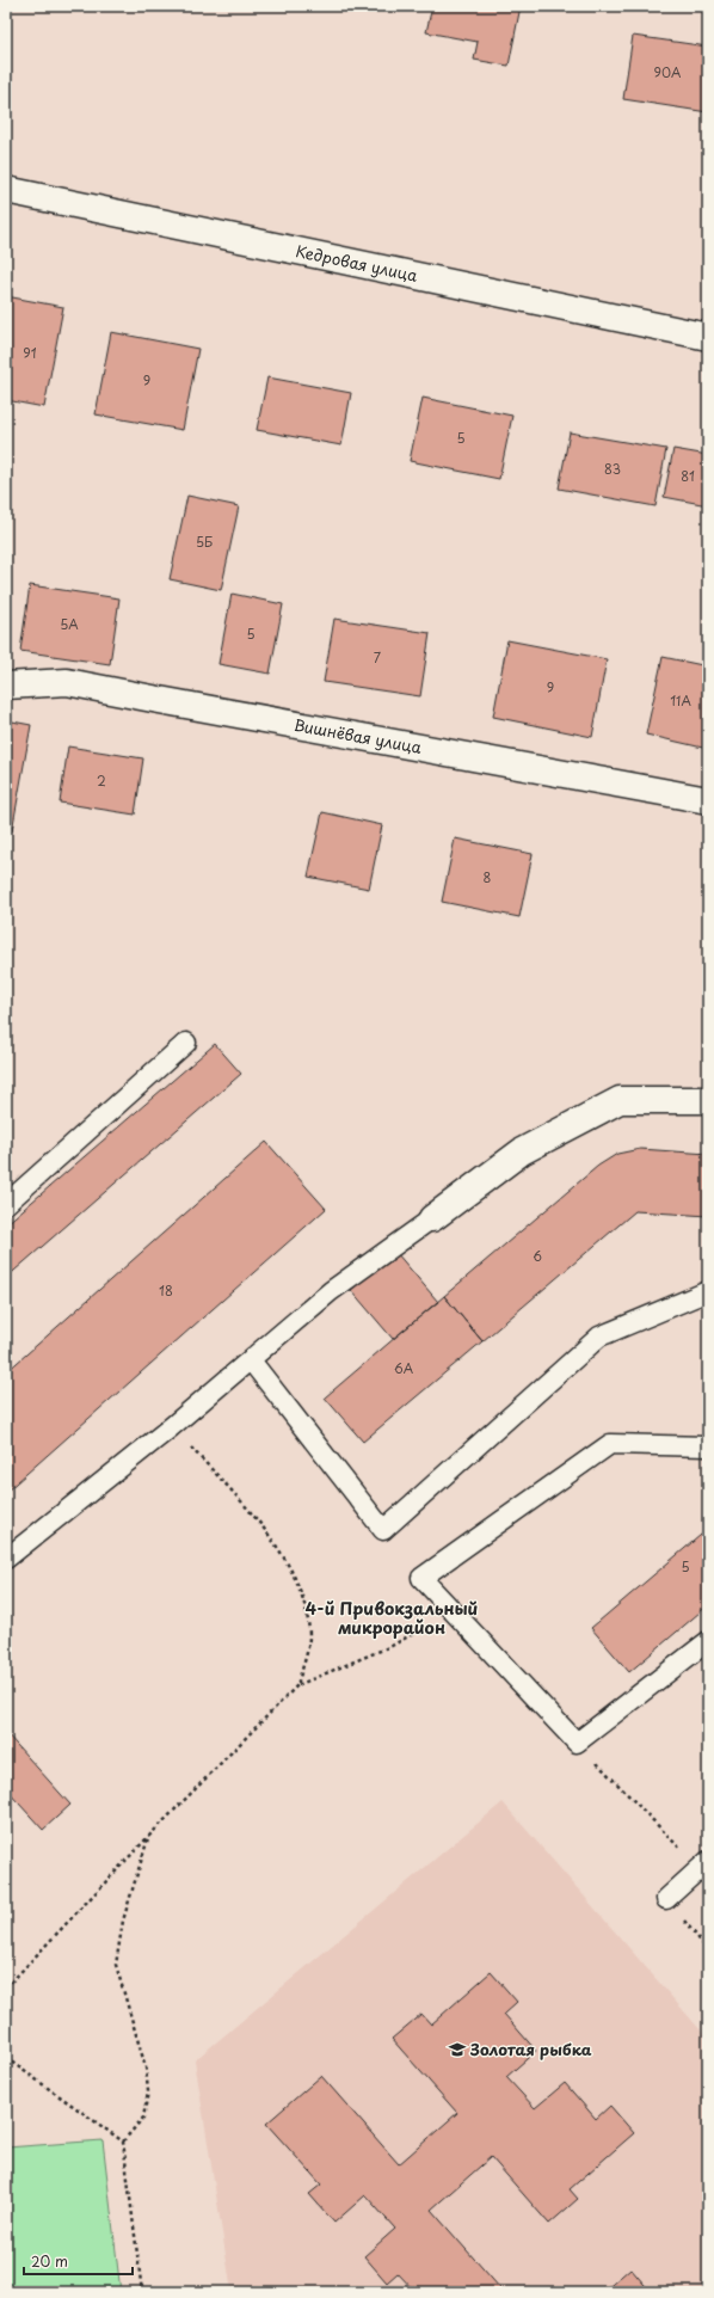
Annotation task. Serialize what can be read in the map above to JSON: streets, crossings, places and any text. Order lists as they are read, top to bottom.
{
  "streets": {
    "street": ["Кедровая улица", "Вишнёвая улица"]
  },
  "districts": ["4-й Привокзальный микрорайон"],
  "places": {
    "school or university": ["Золотая рыбка"]
  },
  "house_numbers": [
    "90А",
    "91",
    "9",
    "5",
    "83",
    "81",
    "5Б",
    "5А",
    "5",
    "7",
    "9",
    "11А",
    "2",
    "8",
    "6",
    "18",
    "6А",
    "5"
  ],
  "scale_bar": "20 m"
}
